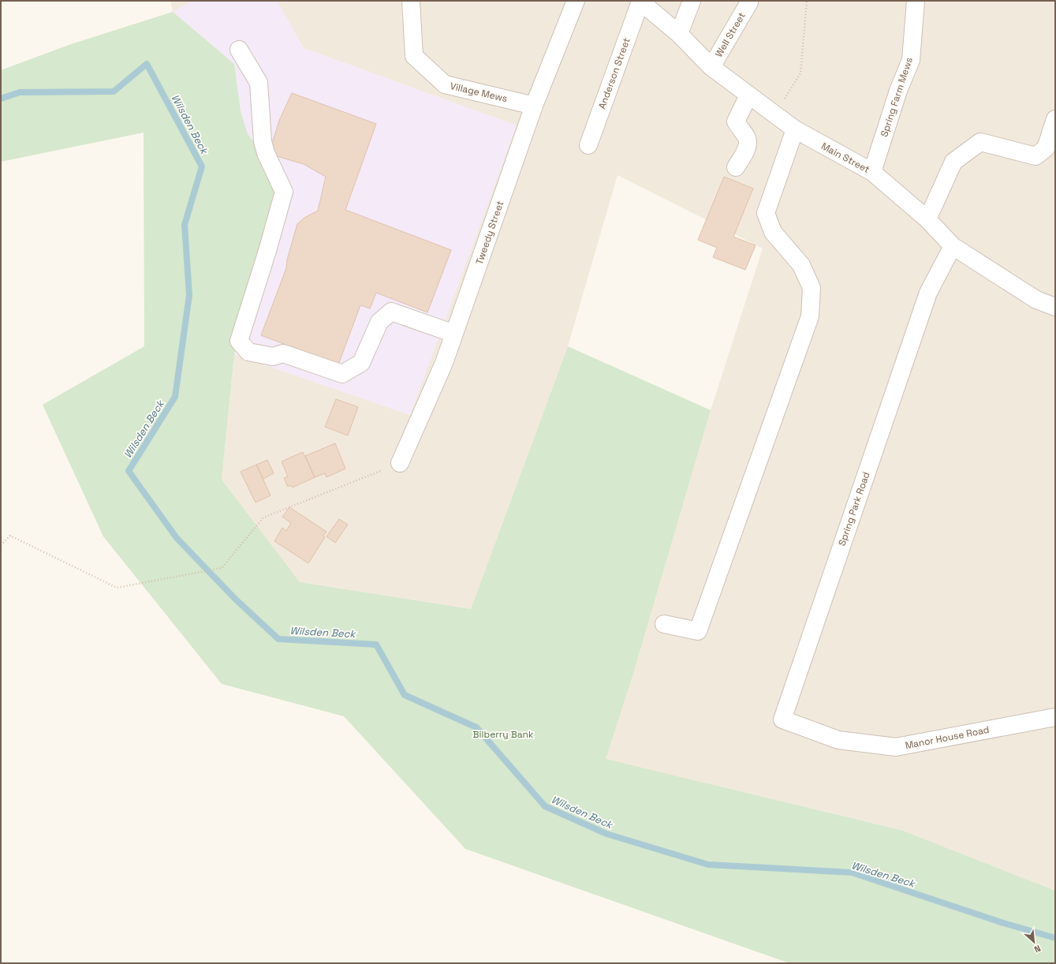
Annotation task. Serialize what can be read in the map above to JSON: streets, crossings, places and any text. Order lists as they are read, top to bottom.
{
  "streets": {
    "street": [
      "Well Street",
      "Anderson Street",
      "Village Mews",
      "Spring Farm Mews",
      "Main Street",
      "Tweedy Street",
      "Spring Park Road",
      "Manor House Road"
    ]
  },
  "crossings": [
    ["Well Street", "Main Street"],
    ["Anderson Street", "Main Street"],
    ["Village Mews", "Tweedy Street"],
    ["Spring Farm Mews", "Main Street"],
    ["Main Street", "Spring Park Road"],
    ["Spring Park Road", "Manor House Road"]
  ],
  "water": ["Wilsden Beck"],
  "parks": ["Bilberry Bank"],
  "north": "bottom right"
}
